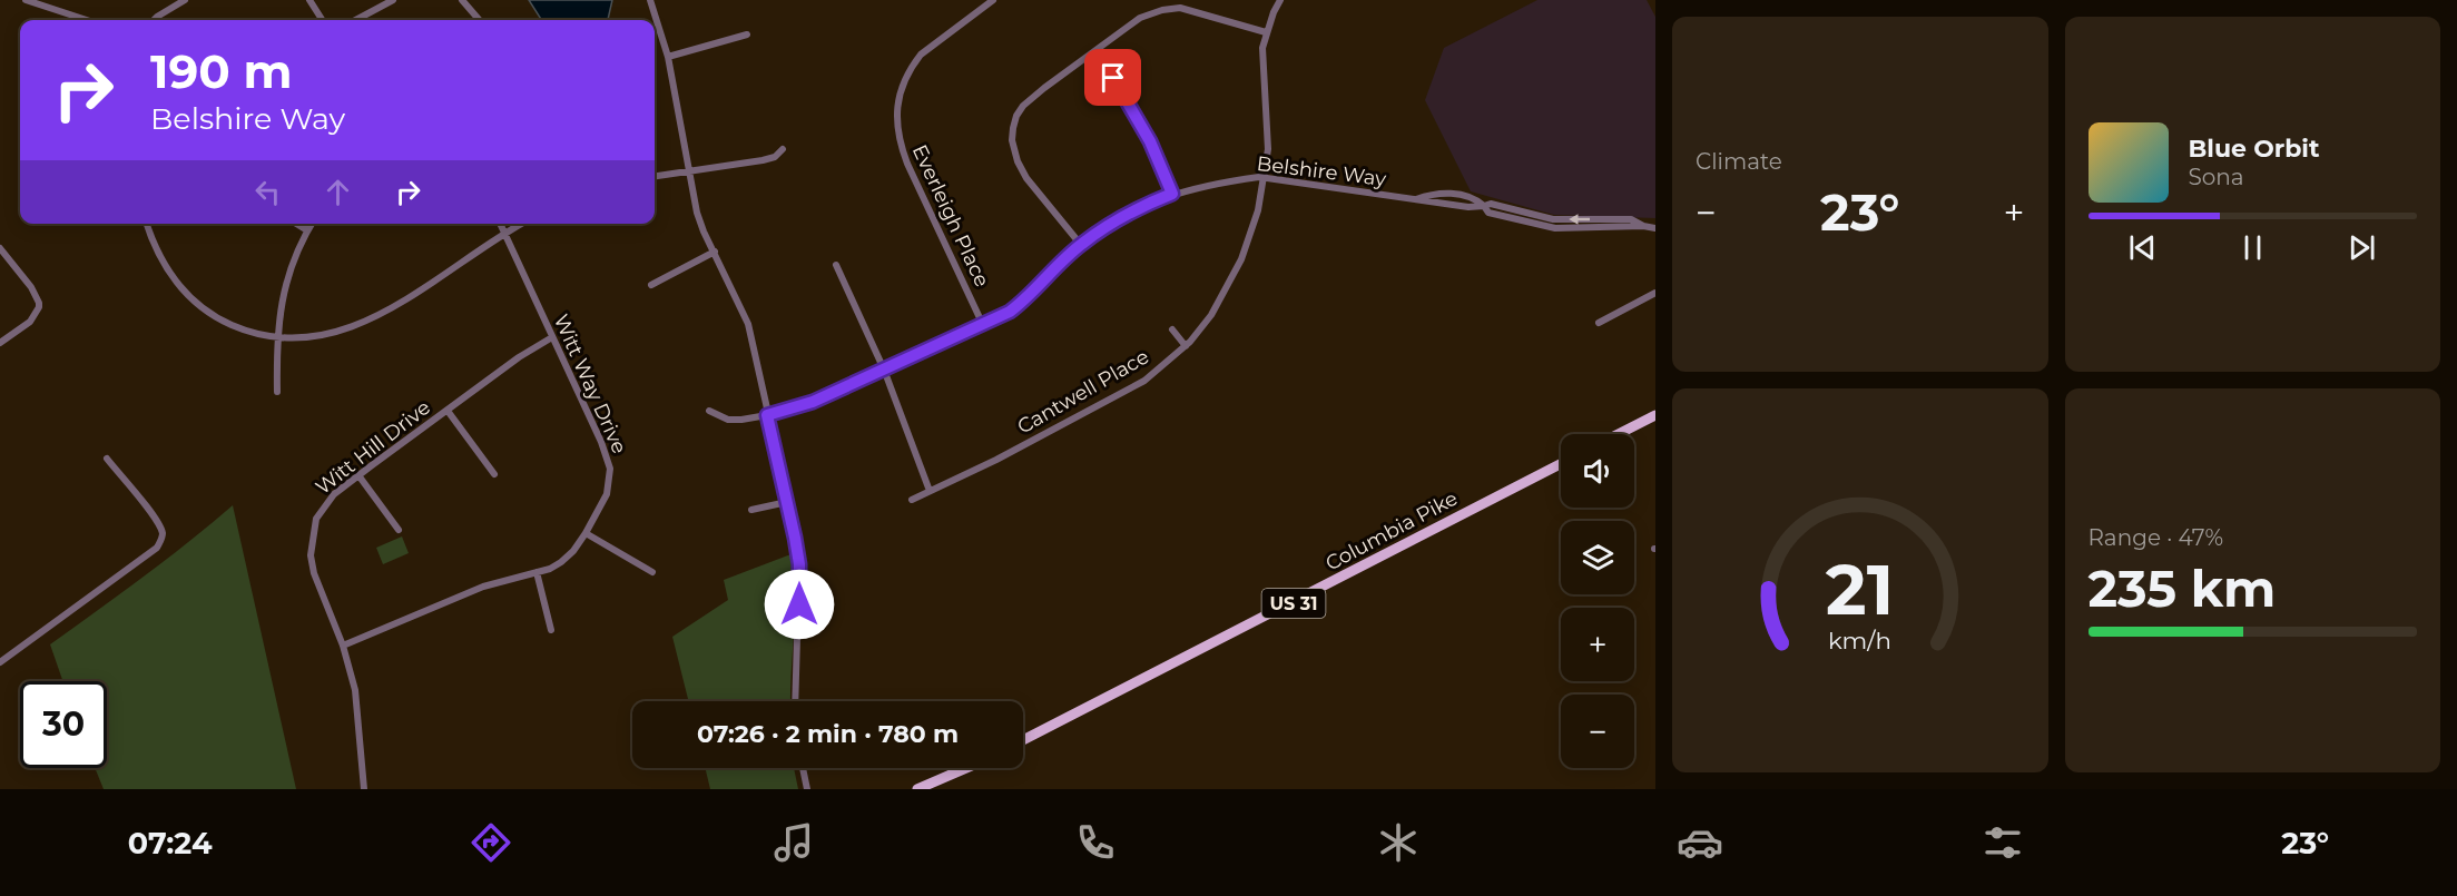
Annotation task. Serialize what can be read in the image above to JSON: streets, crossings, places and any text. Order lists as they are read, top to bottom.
{
  "streets": {
    "main road": ["Columbia Pike", "US 31"],
    "street": [
      "Belshire Way",
      "Everleigh Place",
      "Witt Way Drive",
      "Cantwell Place",
      "Witt Hill Drive"
    ]
  },
  "crossings": [
    ["Belshire Way", "Everleigh Place"],
    ["Belshire Way", "Cantwell Place"],
    ["Witt Way Drive", "Witt Hill Drive"]
  ],
  "page": {
    "tile": [
      "Climate",
      ["Range · 47%", "235 km"]
    ],
    "turn": ["190 m", "Belshire Way"],
    "song": ["Blue Orbit", "Sona"],
    "heat": ["−", "23°", "+"],
    "map_buttons": ["+", "−"],
    "limit": "30",
    "trip": "07:26 · 2 min · 780 m",
    "tabs": ["07:24", "23°"],
    "gauge": ["21", "km/h"]
  }
}
